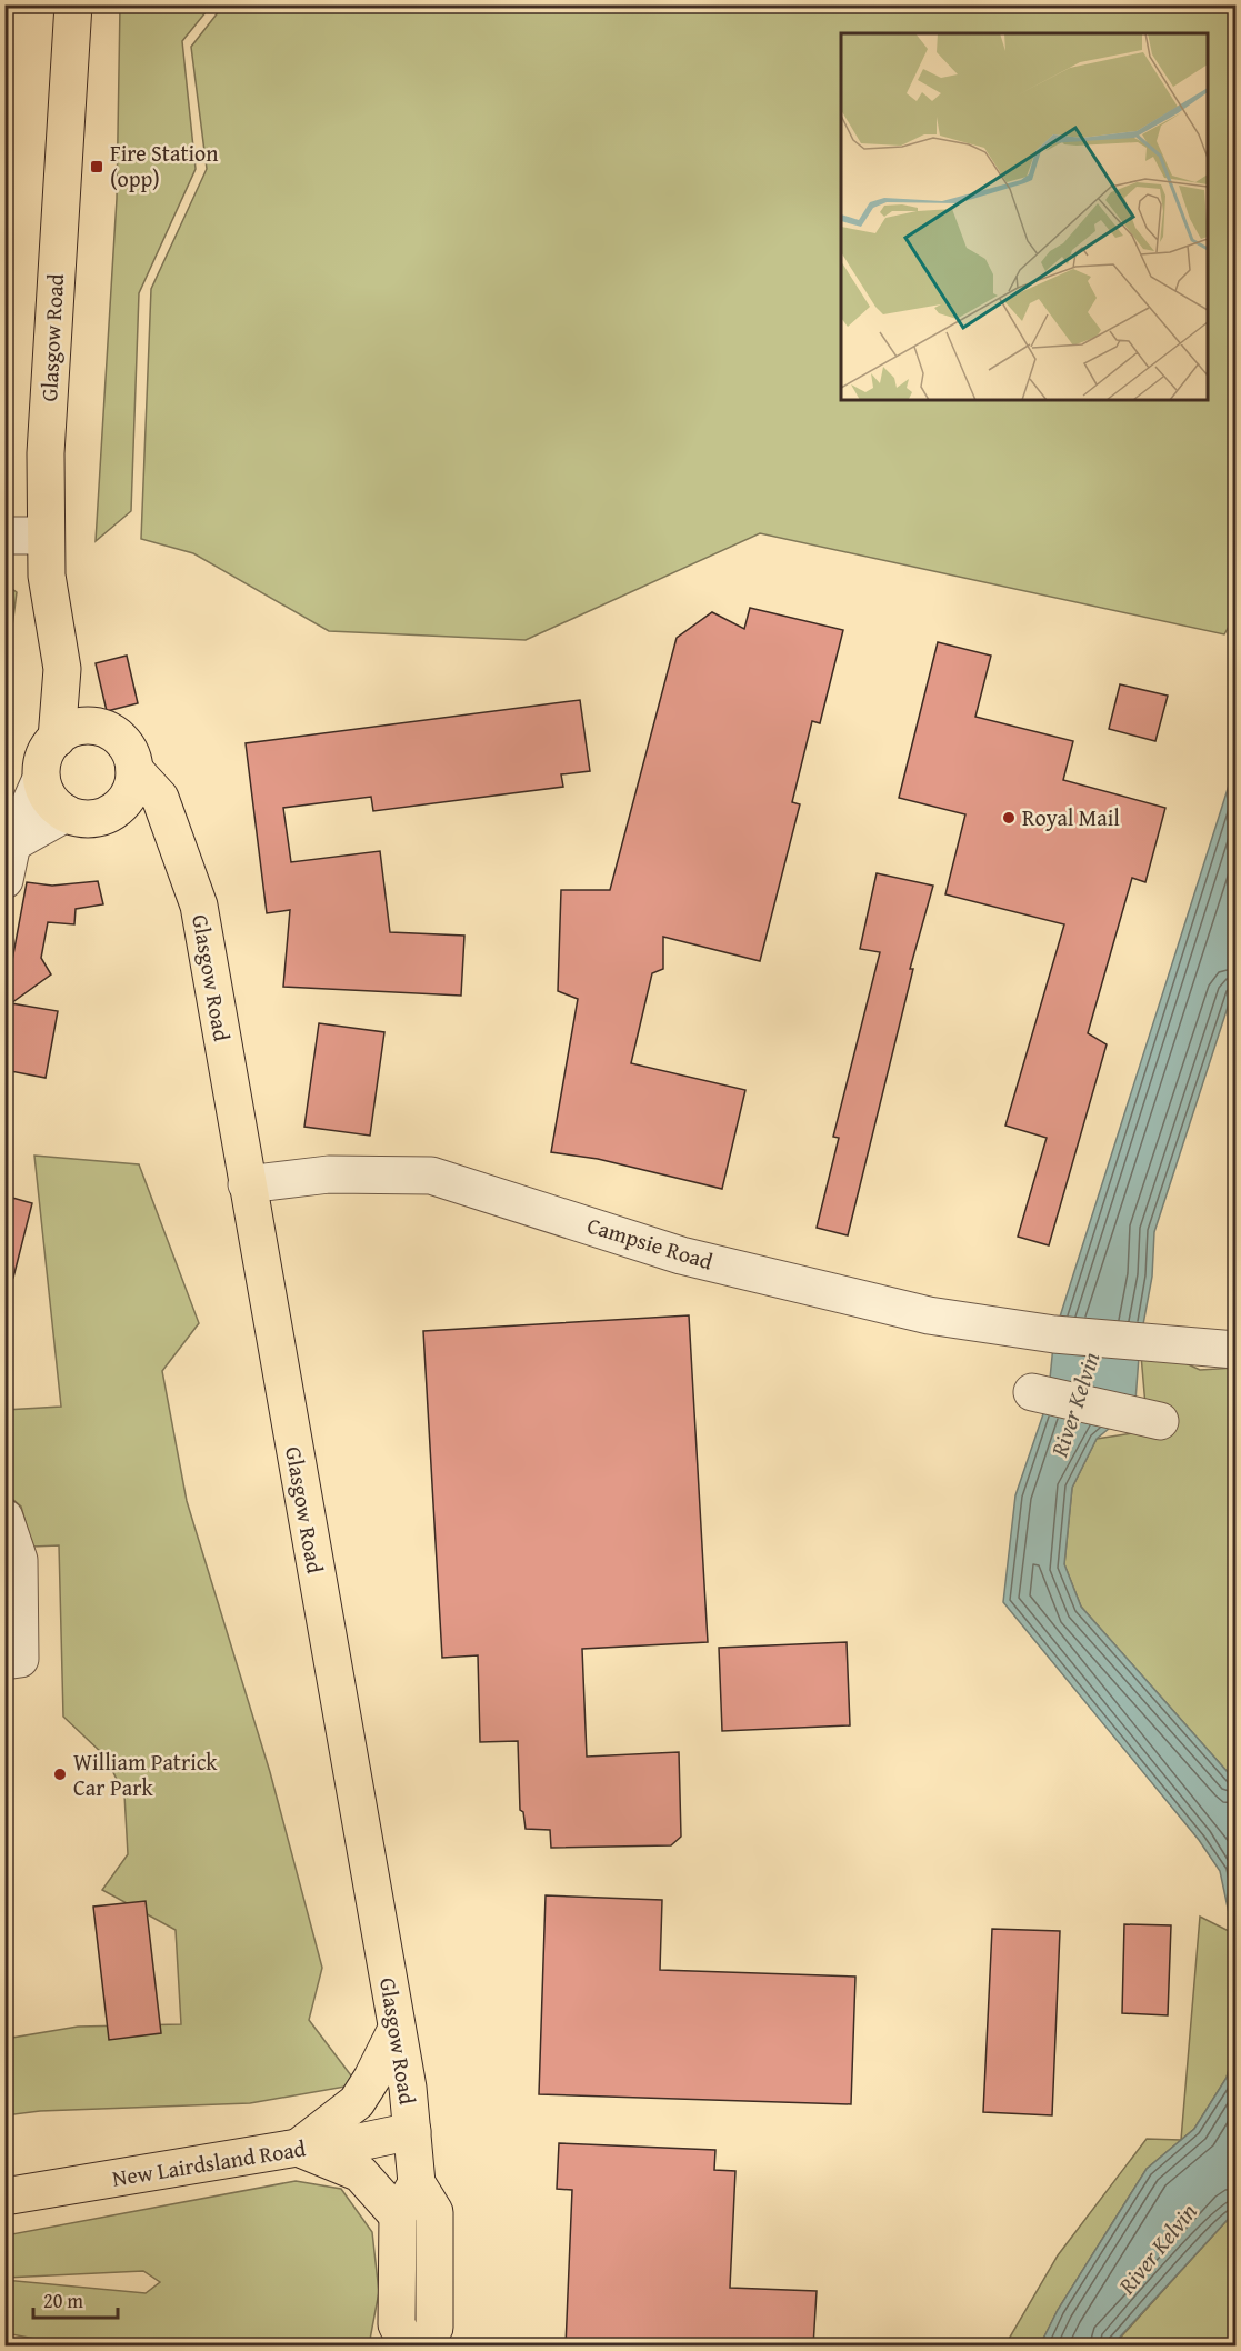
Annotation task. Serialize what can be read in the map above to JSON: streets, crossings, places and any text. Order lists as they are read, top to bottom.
{
  "streets": {
    "main road": ["Glasgow Road", "New Lairdsland Road"],
    "street": ["Campsie Road"]
  },
  "crossings": [
    ["Glasgow Road", "Campsie Road"],
    ["Glasgow Road", "New Lairdsland Road"]
  ],
  "water": ["River Kelvin"],
  "places": {
    "transit": ["Fire Station (opp)"],
    "other": ["Royal Mail", "William Patrick Car Park"]
  },
  "scale_bar": "20 m"
}
